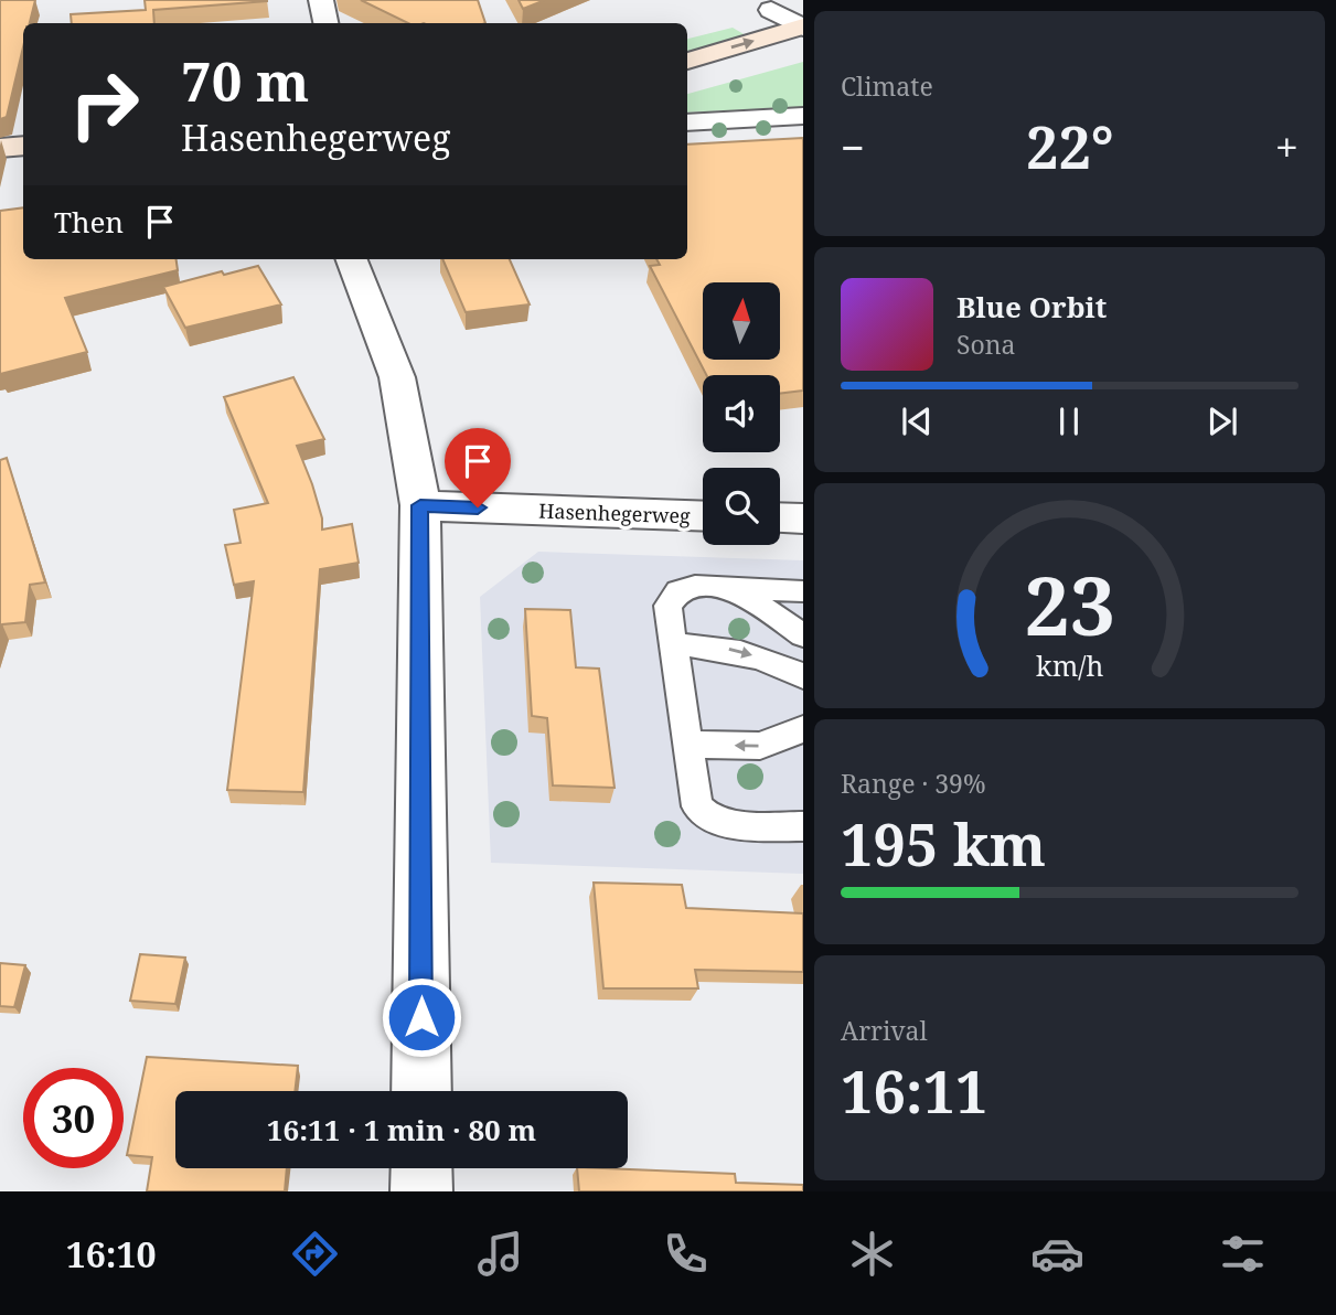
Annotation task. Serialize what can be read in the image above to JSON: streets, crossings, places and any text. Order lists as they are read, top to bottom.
{
  "streets": {
    "street": ["Hasenhegerweg"]
  },
  "north": "top",
  "page": {
    "tile": [
      "Climate",
      ["Range · 39%", "195 km"],
      ["Arrival", "16:11"]
    ],
    "turn": ["70 m", "Hasenhegerweg"],
    "heat": ["−", "22°", "+"],
    "then": "Then",
    "song": ["Blue Orbit", "Sona"],
    "limit": "30",
    "trip": "16:11 · 1 min · 80 m",
    "tabs": "16:10",
    "gauge": ["23", "km/h"]
  }
}
